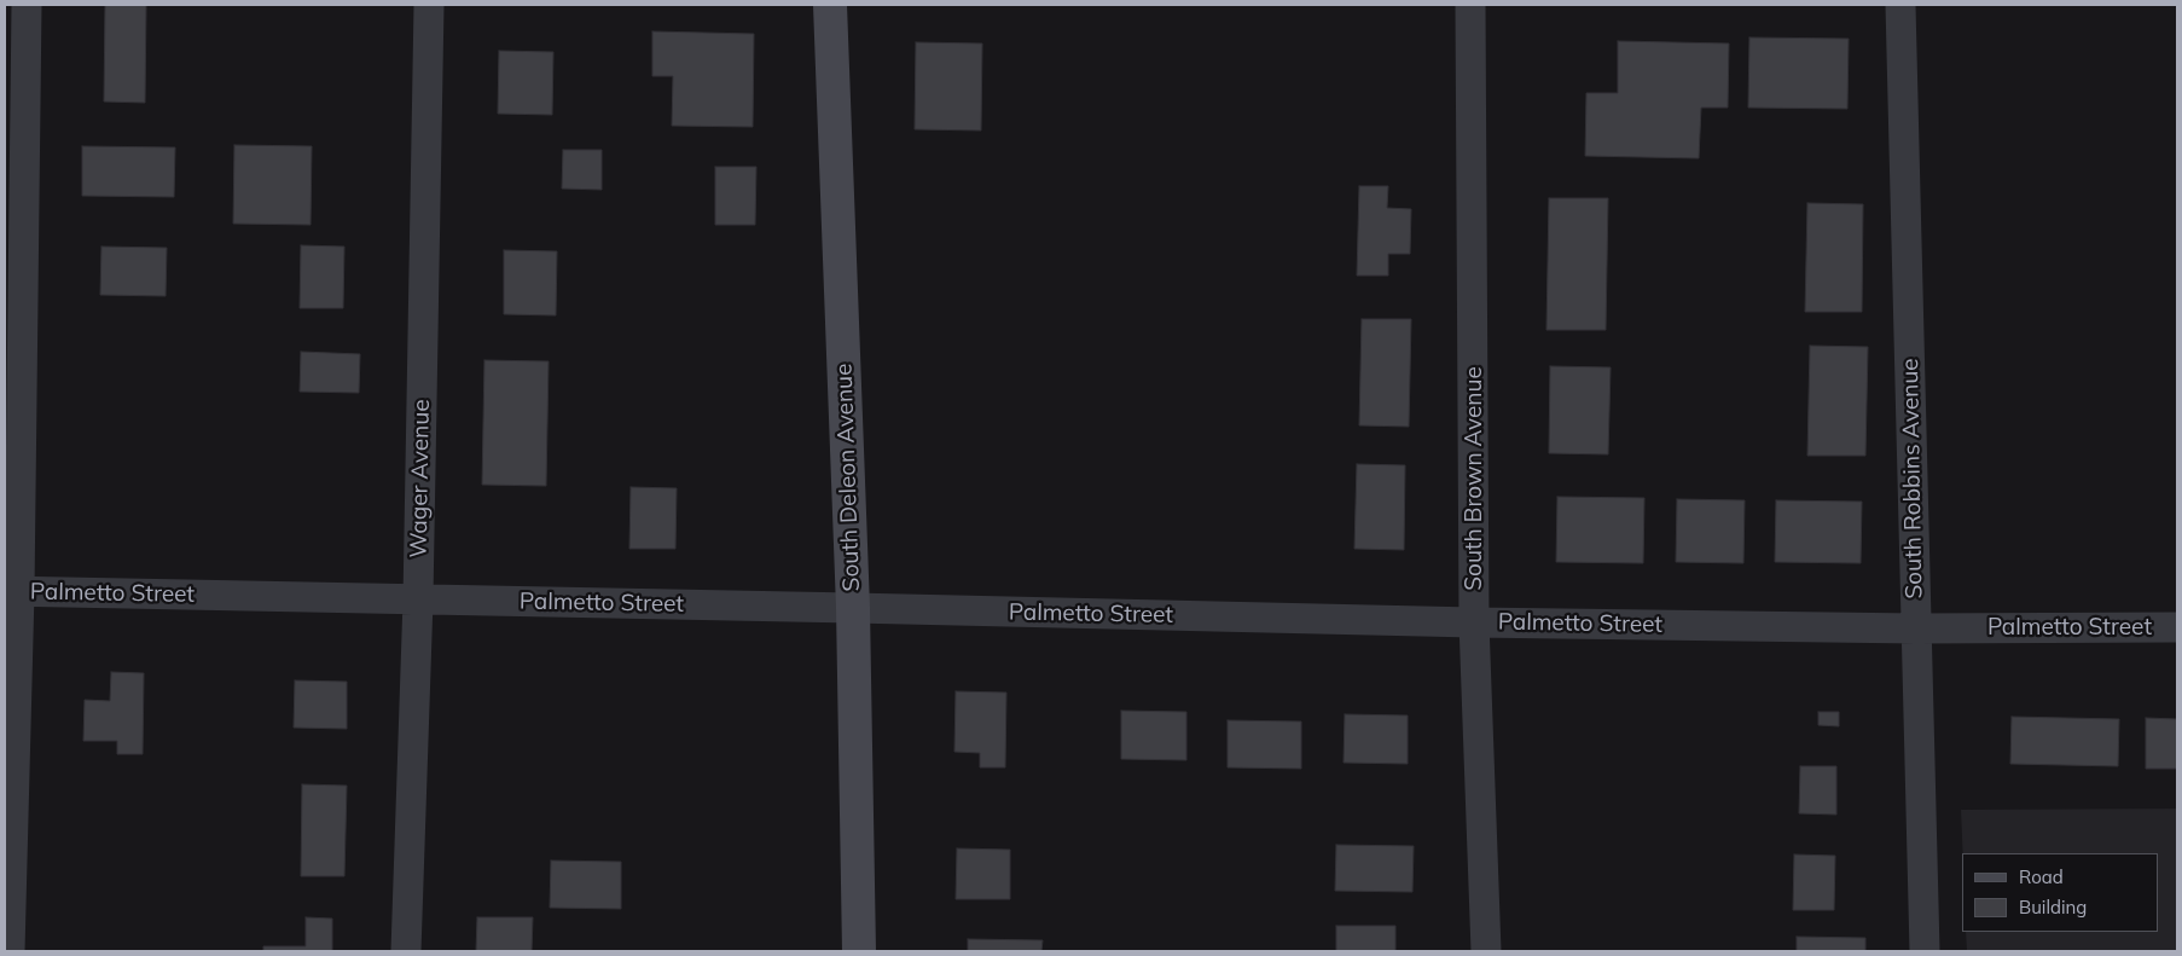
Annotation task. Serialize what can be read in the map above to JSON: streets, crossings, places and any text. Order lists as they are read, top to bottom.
{
  "streets": {
    "street": [
      "South Deleon Avenue",
      "Wager Avenue",
      "South Brown Avenue",
      "South Robbins Avenue",
      "Palmetto Street"
    ]
  },
  "crossings": [
    ["South Deleon Avenue", "Palmetto Street"],
    ["Wager Avenue", "Palmetto Street"],
    ["South Brown Avenue", "Palmetto Street"],
    ["South Robbins Avenue", "Palmetto Street"]
  ],
  "legend": ["Road", "Building"]
}
